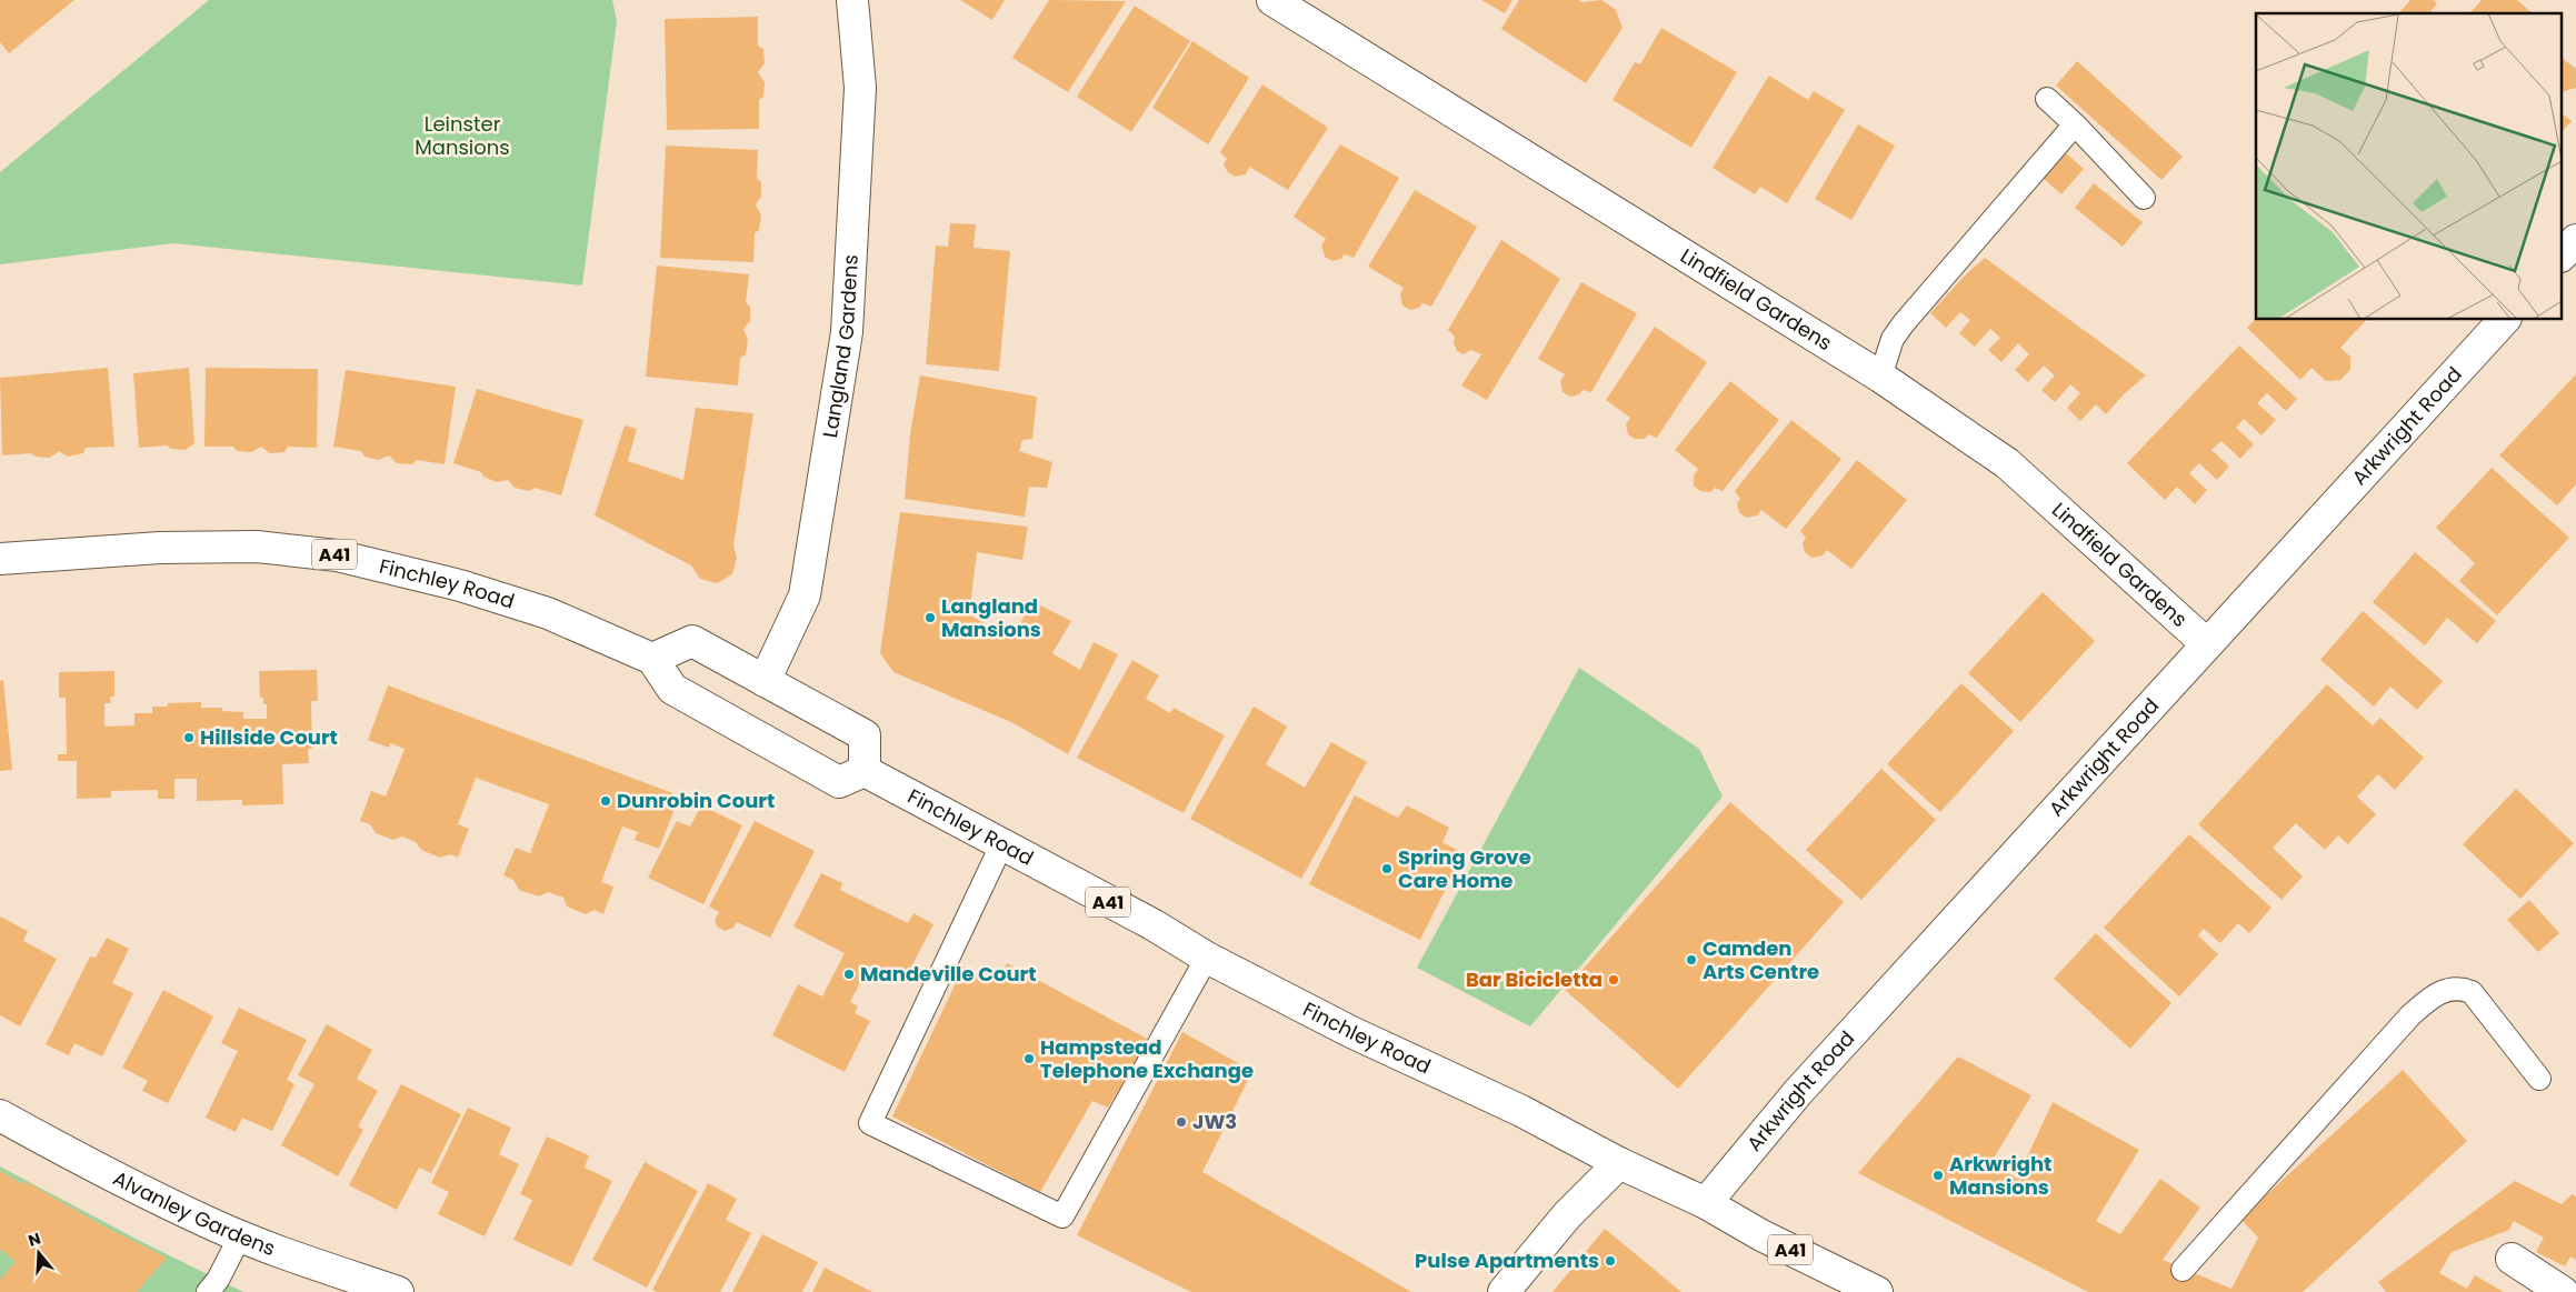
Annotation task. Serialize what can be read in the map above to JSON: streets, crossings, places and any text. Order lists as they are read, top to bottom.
{
  "streets": {
    "main road": [
      "Lindfield Gardens",
      "Langland Gardens",
      "Arkwright Road",
      "A41",
      "Finchley Road",
      "Alvanley Gardens"
    ]
  },
  "crossings": [
    ["Lindfield Gardens", "Arkwright Road"],
    ["Arkwright Road", "Finchley Road"]
  ],
  "parks": ["Leinster Mansions"],
  "places": [
    "Langland Mansions",
    "Hillside Court",
    "Dunrobin Court",
    "Spring Grove Care Home",
    "Camden Arts Centre",
    "Mandeville Court",
    "Bar Bicicletta",
    "Hampstead Telephone Exchange",
    "JW3",
    "Arkwright Mansions",
    "Pulse Apartments"
  ],
  "north": "top"
}
